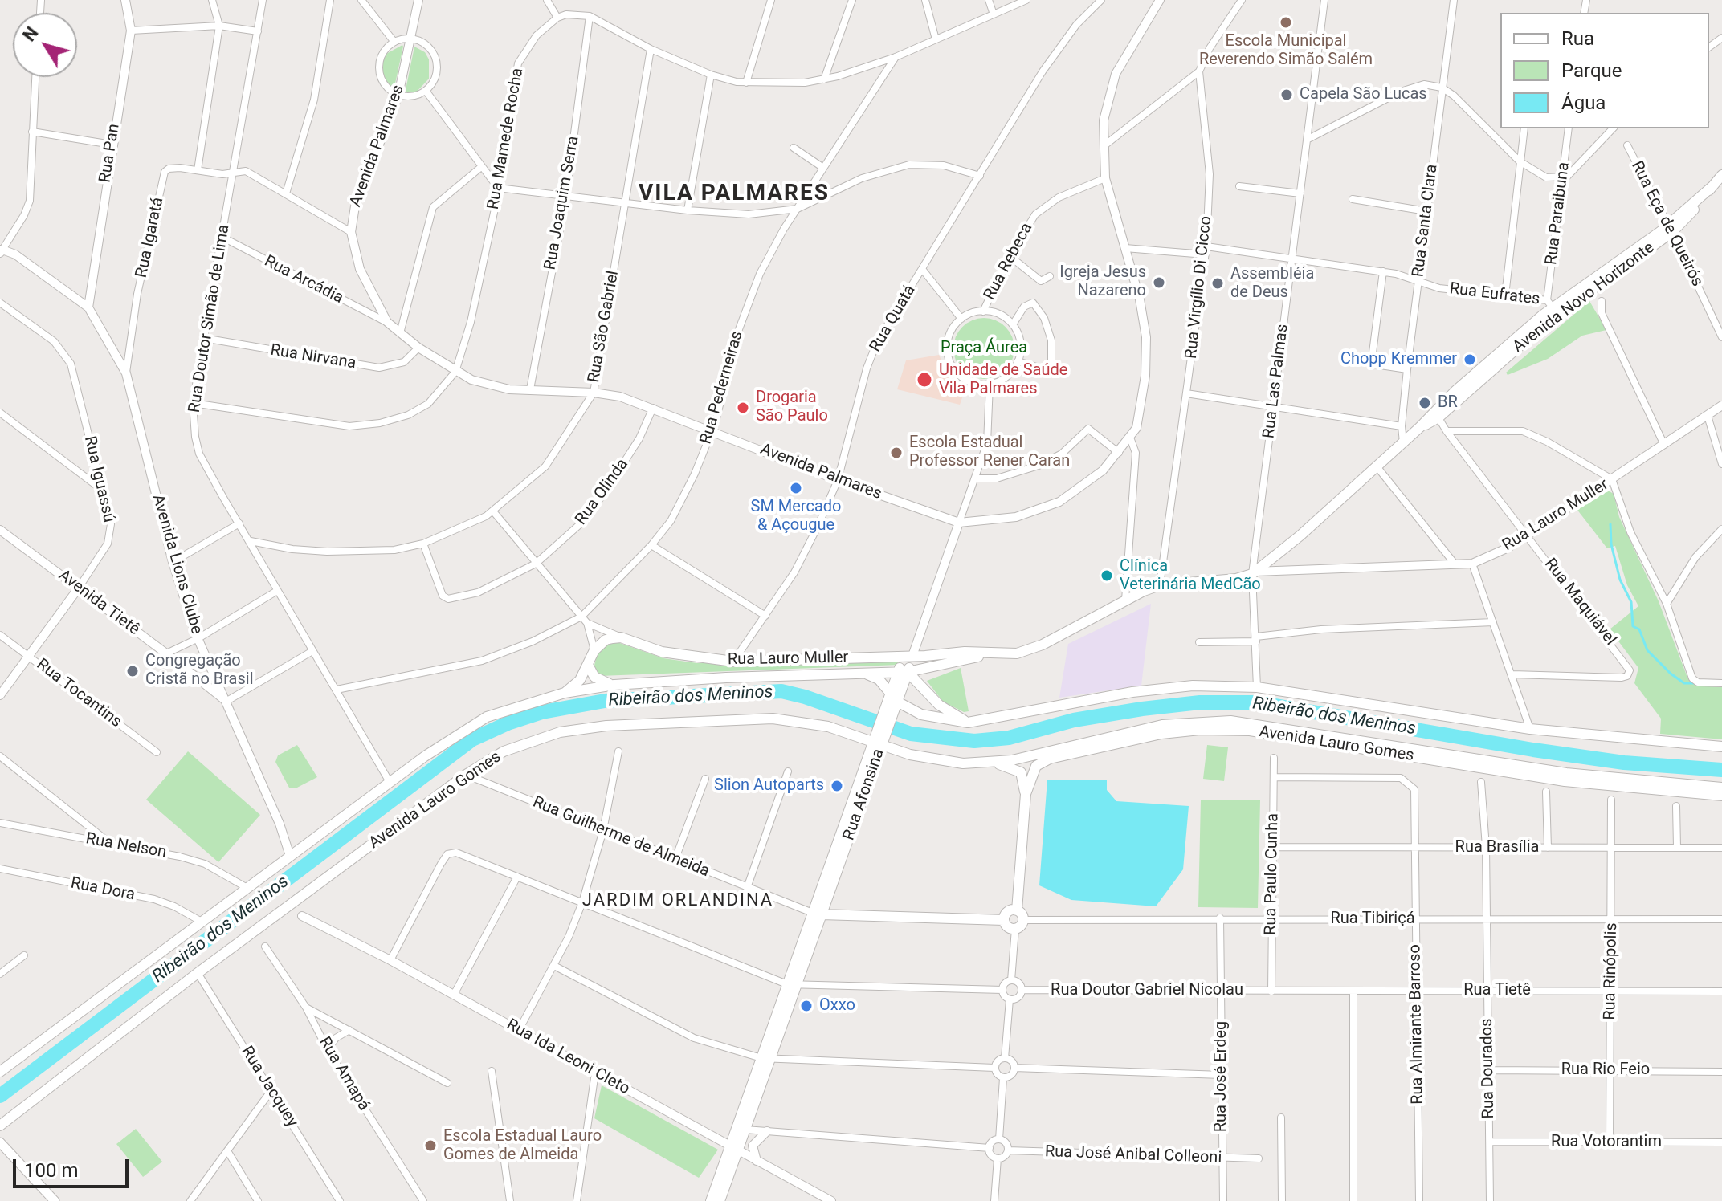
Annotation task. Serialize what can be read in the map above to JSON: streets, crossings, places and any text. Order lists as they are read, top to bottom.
{
  "streets": {
    "main road": [
      "Avenida Novo Horizonte",
      "Rua Lauro Muller",
      "Avenida Lauro Gomes",
      "Rua Afonsina",
      "Rua Guilherme de Almeida"
    ],
    "street": [
      "Rua Mamede Rocha",
      "Avenida Palmares",
      "Rua Pan",
      "Rua Joaquim Serra",
      "Rua Paraibuna",
      "Rua Santa Clara",
      "Rua Eça de Queirós",
      "Rua Igaratá",
      "Rua Rebeca",
      "Rua Arcádia",
      "Rua Virgílio Di Cicco",
      "Rua Eufrates",
      "Rua Doutor Simão de Lima",
      "Rua Quatá",
      "Rua São Gabriel",
      "Rua Nirvana",
      "Rua Las Palmas",
      "Rua Pederneiras",
      "Rua Iguassú",
      "Rua Olinda",
      "Avenida Lions Clube",
      "Rua Maquiável",
      "Avenida Tietê",
      "Rua Tocantins",
      "Rua Nelson",
      "Rua Brasília",
      "Rua Paulo Cunha",
      "Rua Dora",
      "Rua Tibiriçá",
      "Rua Rinópolis",
      "Rua Doutor Gabriel Nicolau",
      "Rua Tietê",
      "Rua Almirante Barroso",
      "Rua Ida Leoni Cleto",
      "Rua Dourados",
      "Rua Rio Feio",
      "Rua Amapá",
      "Rua José Erdeg",
      "Rua Jacquey",
      "Rua Votorantim",
      "Rua José Anibal Colleoni"
    ]
  },
  "crossings": [
    ["Rua Mamede Rocha", "Avenida Palmares"],
    ["Rua Mamede Rocha", "Rua Doutor Simão de Lima"],
    ["Avenida Palmares", "Rua Joaquim Serra"],
    ["Avenida Palmares", "Rua Igaratá"],
    ["Avenida Palmares", "Rua Rebeca"],
    ["Avenida Palmares", "Rua Arcádia"],
    ["Avenida Palmares", "Rua Quatá"],
    ["Avenida Palmares", "Rua São Gabriel"],
    ["Avenida Palmares", "Rua Nirvana"],
    ["Avenida Palmares", "Rua Pederneiras"],
    ["Avenida Palmares", "Rua Olinda"],
    ["Avenida Palmares", "Rua Afonsina"],
    ["Rua Pan", "Avenida Lions Clube"],
    ["Rua Paraibuna", "Rua Eufrates"],
    ["Rua Paraibuna", "Avenida Novo Horizonte"],
    ["Rua Santa Clara", "Rua Eufrates"],
    ["Rua Santa Clara", "Avenida Novo Horizonte"],
    ["Rua Eça de Queirós", "Avenida Novo Horizonte"],
    ["Rua Igaratá", "Rua Doutor Simão de Lima"],
    ["Rua Igaratá", "Avenida Lions Clube"],
    ["Rua Rebeca", "Rua Afonsina"],
    ["Rua Arcádia", "Rua Doutor Simão de Lima"],
    ["Rua Virgílio Di Cicco", "Rua Eufrates"],
    ["Rua Virgílio Di Cicco", "Rua Lauro Muller"],
    ["Rua Eufrates", "Avenida Novo Horizonte"],
    ["Rua Eufrates", "Rua Las Palmas"],
    ["Avenida Novo Horizonte", "Rua Las Palmas"],
    ["Avenida Novo Horizonte", "Rua Lauro Muller"],
    ["Avenida Novo Horizonte", "Rua Maquiável"],
    ["Rua Doutor Simão de Lima", "Rua São Gabriel"],
    ["Rua Doutor Simão de Lima", "Rua Nirvana"],
    ["Rua Doutor Simão de Lima", "Rua Pederneiras"],
    ["Rua Quatá", "Rua Lauro Muller"],
    ["Rua São Gabriel", "Rua Olinda"],
    ["Rua Las Palmas", "Rua Lauro Muller"],
    ["Rua Iguassú", "Avenida Tietê"],
    ["Rua Iguassú", "Rua Tocantins"],
    ["Rua Lauro Muller", "Rua Maquiável"],
    ["Rua Lauro Muller", "Rua Afonsina"],
    ["Avenida Lions Clube", "Avenida Tietê"],
    ["Avenida Lauro Gomes", "Rua Afonsina"],
    ["Avenida Lauro Gomes", "Rua Guilherme de Almeida"],
    ["Avenida Lauro Gomes", "Rua Jacquey"],
    ["Rua Afonsina", "Rua Guilherme de Almeida"],
    ["Rua Afonsina", "Rua Ida Leoni Cleto"],
    ["Rua Guilherme de Almeida", "Rua Tibiriçá"],
    ["Rua Brasília", "Rua Paulo Cunha"],
    ["Rua Brasília", "Rua Rinópolis"],
    ["Rua Brasília", "Rua Almirante Barroso"],
    ["Rua Brasília", "Rua Dourados"],
    ["Rua Paulo Cunha", "Rua Tibiriçá"],
    ["Rua Paulo Cunha", "Rua Doutor Gabriel Nicolau"],
    ["Rua Paulo Cunha", "Rua Tietê"],
    ["Rua Paulo Cunha", "Rua Almirante Barroso"],
    ["Rua Tibiriçá", "Rua Rinópolis"],
    ["Rua Tibiriçá", "Rua Almirante Barroso"],
    ["Rua Tibiriçá", "Rua Dourados"],
    ["Rua Tibiriçá", "Rua José Erdeg"],
    ["Rua Rinópolis", "Rua Tietê"],
    ["Rua Rinópolis", "Rua Rio Feio"],
    ["Rua Rinópolis", "Rua Votorantim"],
    ["Rua Doutor Gabriel Nicolau", "Rua Tietê"],
    ["Rua Doutor Gabriel Nicolau", "Rua José Erdeg"],
    ["Rua Tietê", "Rua Almirante Barroso"],
    ["Rua Tietê", "Rua Dourados"],
    ["Rua Dourados", "Rua Rio Feio"],
    ["Rua Dourados", "Rua Votorantim"],
    ["Rua José Erdeg", "Rua José Anibal Colleoni"]
  ],
  "districts": ["VILA PALMARES", "JARDIM ORLANDINA"],
  "water": ["Ribeirão dos Meninos"],
  "parks": ["Praça Áurea"],
  "places": [
    "Escola Municipal Reverendo Simão Salém",
    "Capela São Lucas",
    "Igreja Jesus Nazareno",
    "Assembléia de Deus",
    "Chopp Kremmer",
    "Unidade de Saúde Vila Palmares",
    "BR",
    "Drogaria São Paulo",
    "Escola Estadual Professor Rener Caran",
    "SM Mercado & Açougue",
    "Clínica Veterinária MedCão",
    "Congregação Cristã no Brasil",
    "Slion Autoparts",
    "Oxxo",
    "Escola Estadual Lauro Gomes de Almeida"
  ],
  "legend": ["Rua", "Parque", "Água"],
  "scale_bar": "100 m",
  "north": "top left"
}
